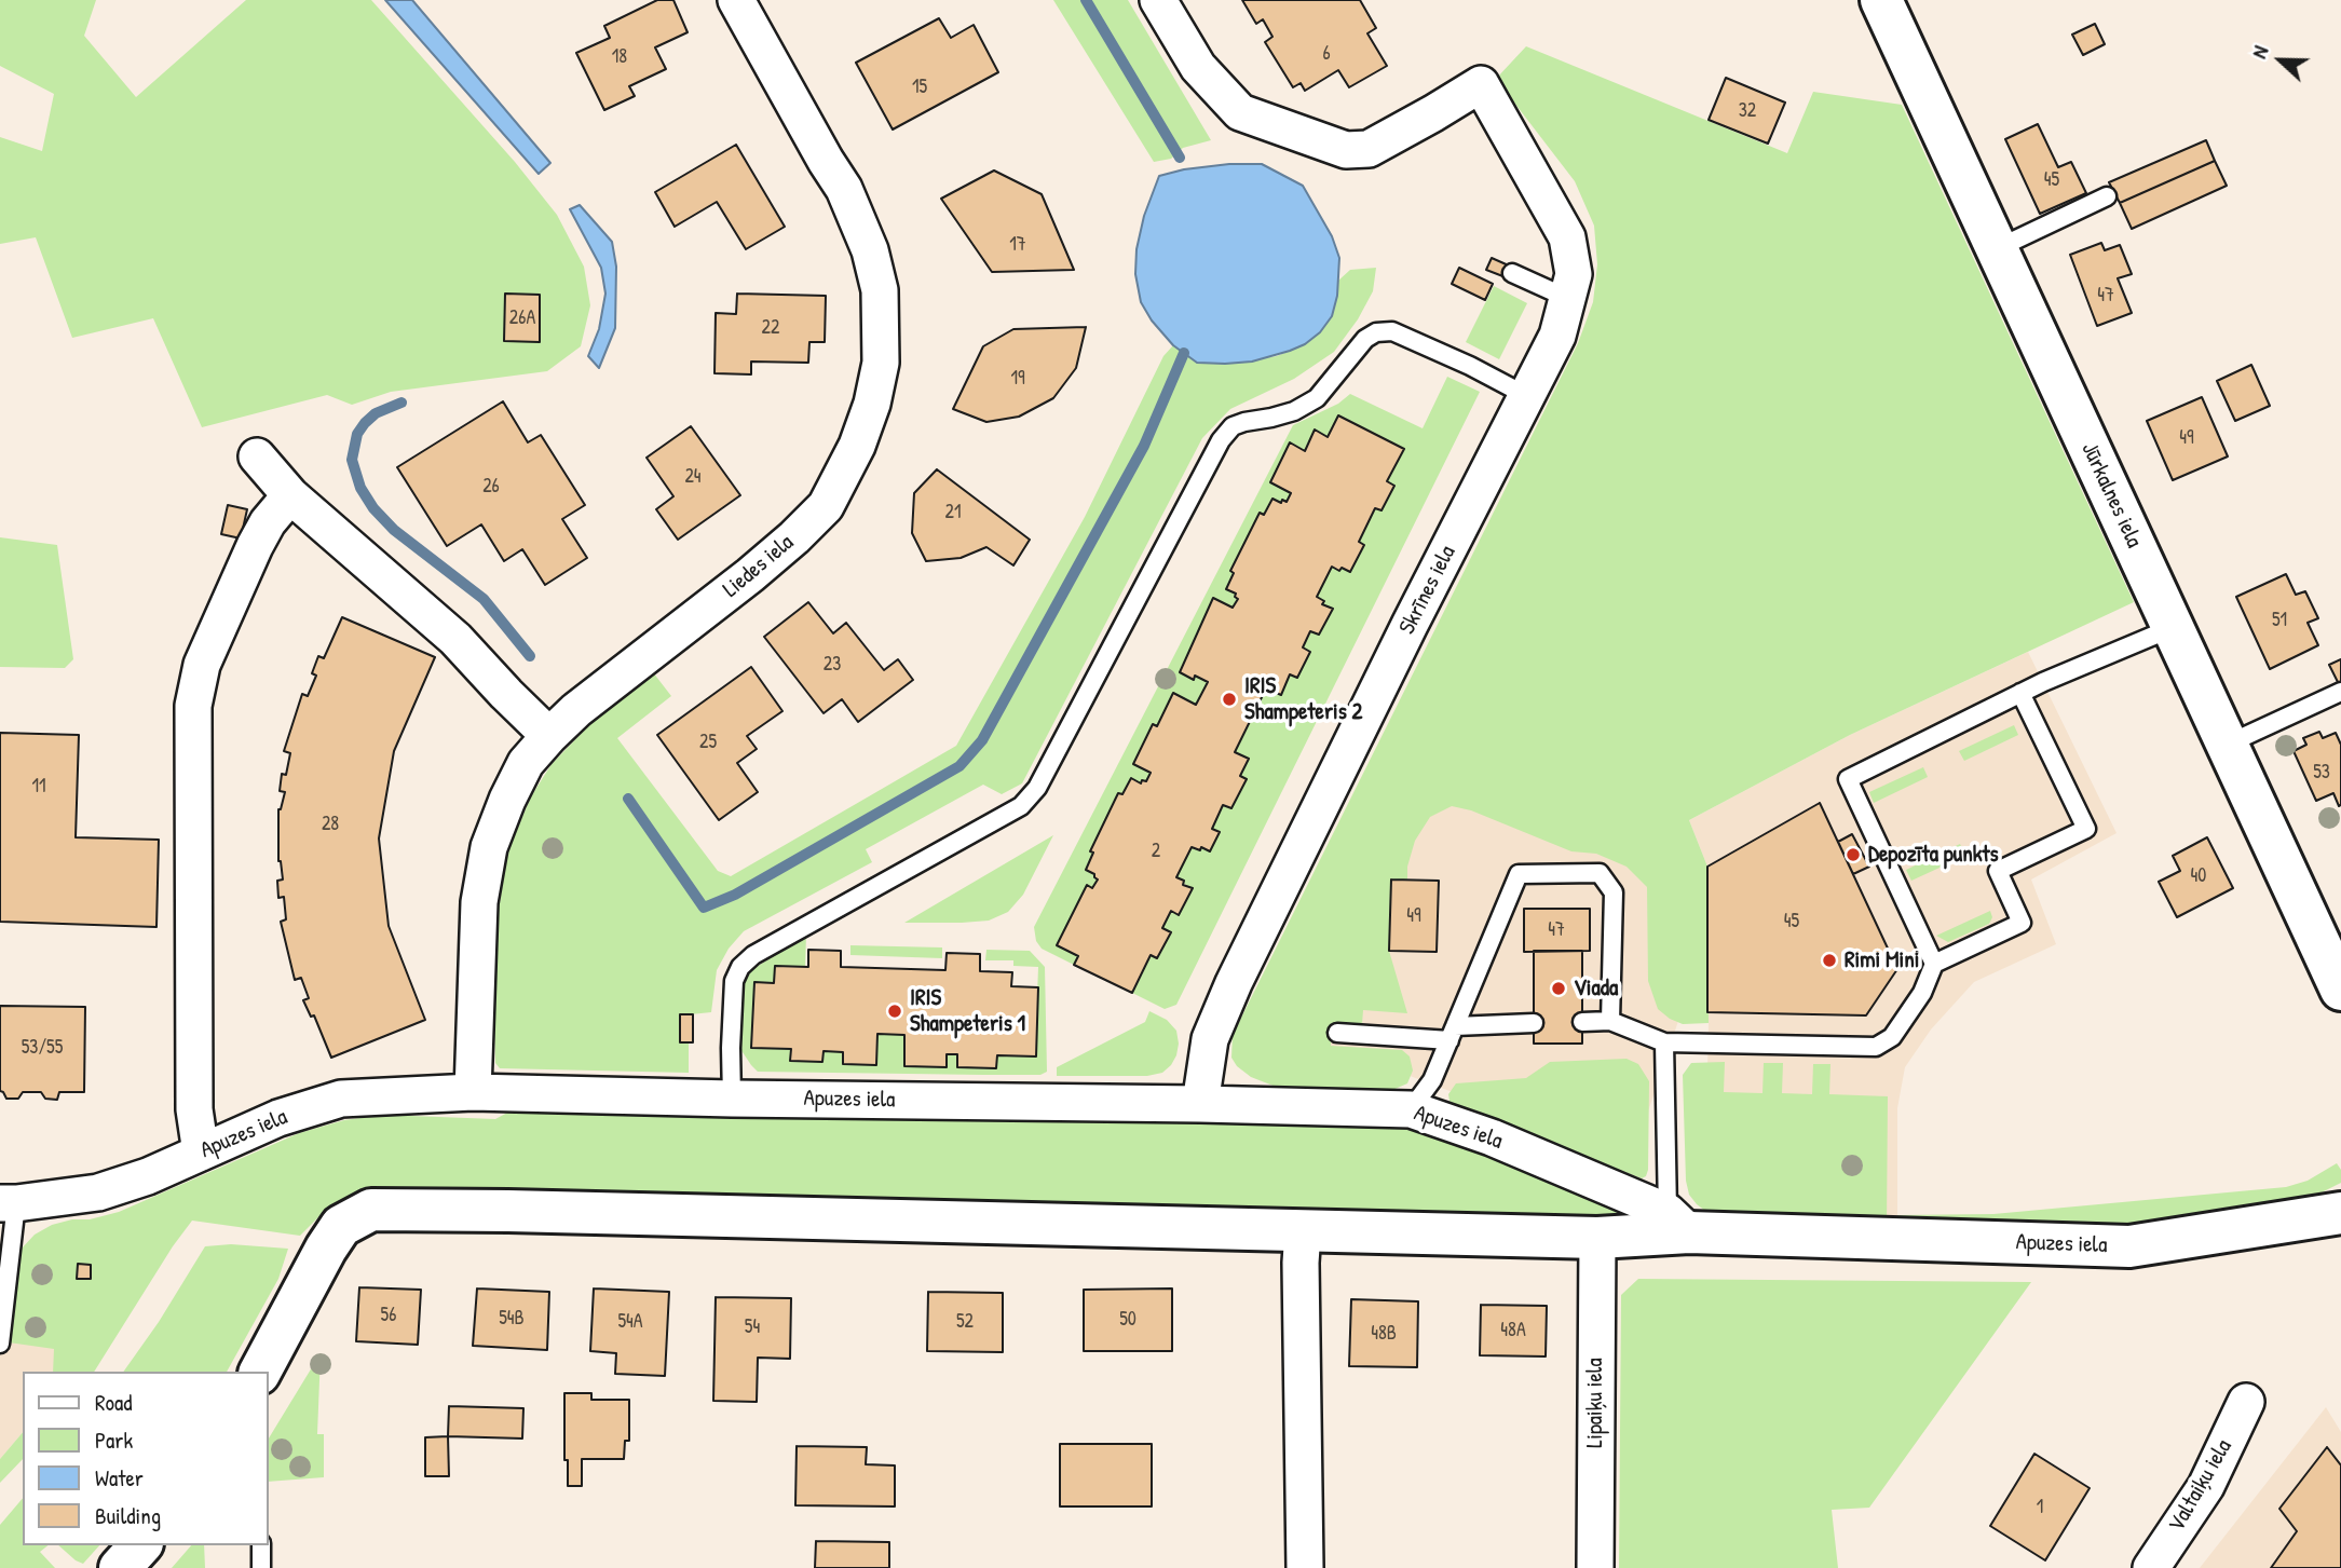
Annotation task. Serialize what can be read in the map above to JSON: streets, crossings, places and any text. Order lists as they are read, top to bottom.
{
  "streets": {
    "street": [
      "Jūrkalnes iela",
      "Liedes iela",
      "Skrīnes iela",
      "Apuzes iela",
      "Lipaiķu iela",
      "Valtaiķu iela"
    ]
  },
  "crossings": [
    ["Liedes iela", "Apuzes iela"],
    ["Skrīnes iela", "Apuzes iela"],
    ["Apuzes iela", "Lipaiķu iela"]
  ],
  "places": [
    "IRIS Shampeteris 2",
    "Depozīta punkts",
    "Rimi Mini",
    "Viada",
    "IRIS Shampeteris 1"
  ],
  "house_numbers": [
    "6",
    "18",
    "15",
    "32",
    "45",
    "17",
    "47",
    "26A",
    "22",
    "19",
    "49",
    "24",
    "26",
    "21",
    "51",
    "23",
    "25",
    "53",
    "11",
    "28",
    "2",
    "40",
    "49",
    "45",
    "47",
    "53/55",
    "56",
    "54B",
    "50",
    "54A",
    "52",
    "54",
    "48A",
    "48B",
    "1"
  ],
  "legend": [
    "Road",
    "Park",
    "Water",
    "Building"
  ],
  "north": "left"
}
